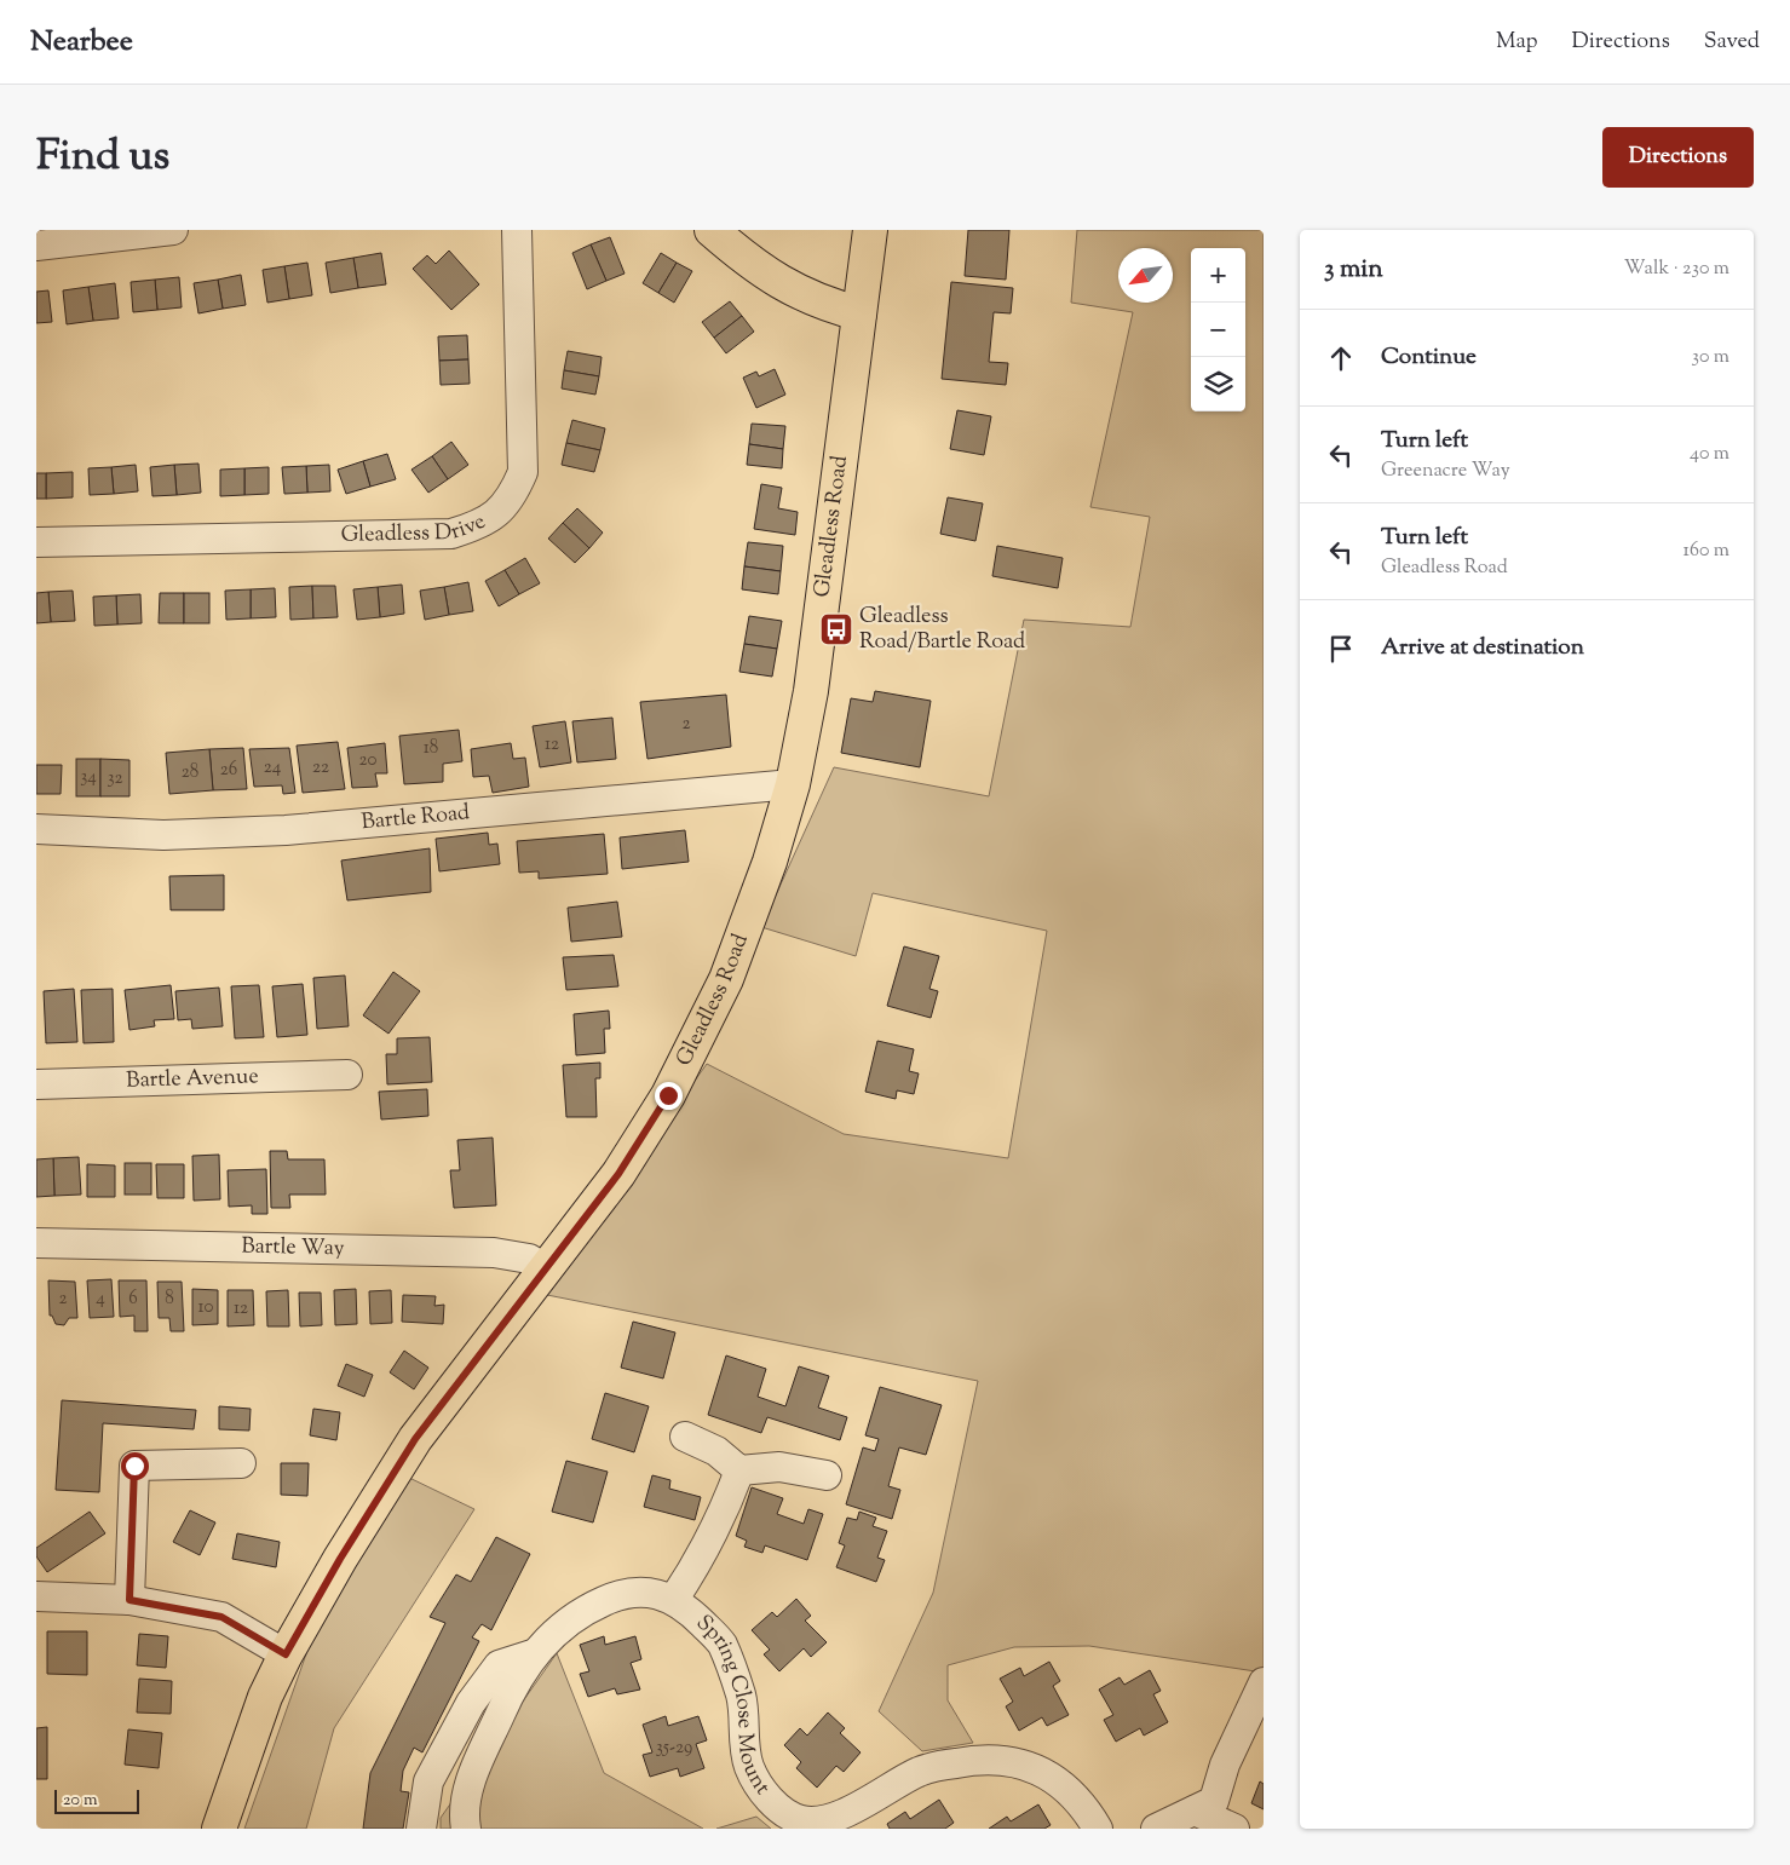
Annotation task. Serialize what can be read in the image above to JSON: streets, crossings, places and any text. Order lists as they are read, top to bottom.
{
  "streets": {
    "main road": ["Gleadless Road"],
    "street": [
      "Gleadless Drive",
      "Bartle Road",
      "Bartle Avenue",
      "Bartle Way",
      "Spring Close Mount"
    ]
  },
  "crossings": [
    ["Gleadless Road", "Bartle Road"],
    ["Gleadless Road", "Bartle Way"]
  ],
  "places": {
    "bus stop": ["Gleadless Road/Bartle Road"]
  },
  "house_numbers": [
    "2",
    "12",
    "18",
    "20",
    "24",
    "22",
    "26",
    "28",
    "34",
    "32",
    "2",
    "4",
    "6",
    "8",
    "10",
    "12",
    "35-29"
  ],
  "scale_bar": "20 m",
  "north": "bottom left",
  "page": {
    "header": "Nearbee",
    "nav": ["Map", "Directions", "Saved"],
    "title": "Find us",
    "buttons": "Directions",
    "heading": ["3 min", "Walk · 230 m"],
    "map_buttons": ["+", "−"],
    "list": [
      ["Continue", "30 m"],
      ["Turn left", "Greenacre Way", "40 m"],
      ["Turn left", "Gleadless Road", "160 m"],
      "Arrive at destination"
    ],
    "scale": "20 m"
  }
}
